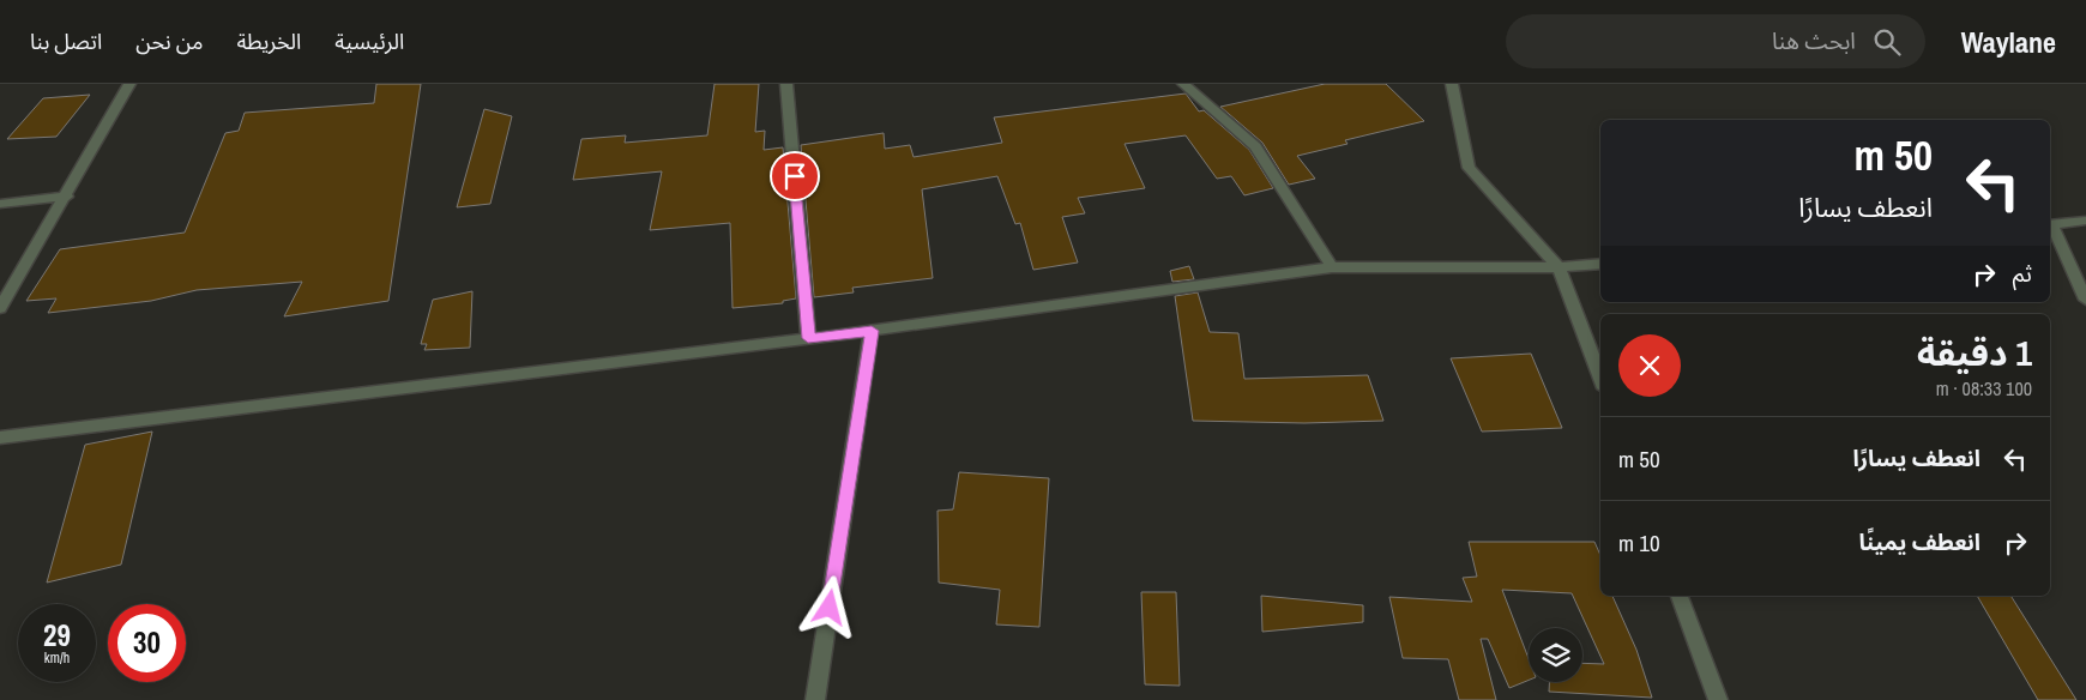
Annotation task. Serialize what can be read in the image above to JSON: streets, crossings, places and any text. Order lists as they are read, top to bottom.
{
  "page": {
    "header": "Waylane",
    "search": "ابحث هنا",
    "nav": [
      "الرئيسية",
      "الخريطة",
      "من نحن",
      "اتصل بنا"
    ],
    "turn": ["50 m", "انعطف يسارًا"],
    "then": "ثم",
    "heading": ["1 دقيقة", "100 m · 08:33"],
    "list": [
      {
        "name": "انعطف يسارًا",
        "value": "50 m"
      },
      {
        "name": "انعطف يمينًا",
        "value": "10 m"
      }
    ],
    "speed": "29 km/h",
    "limit": "30"
  }
}
